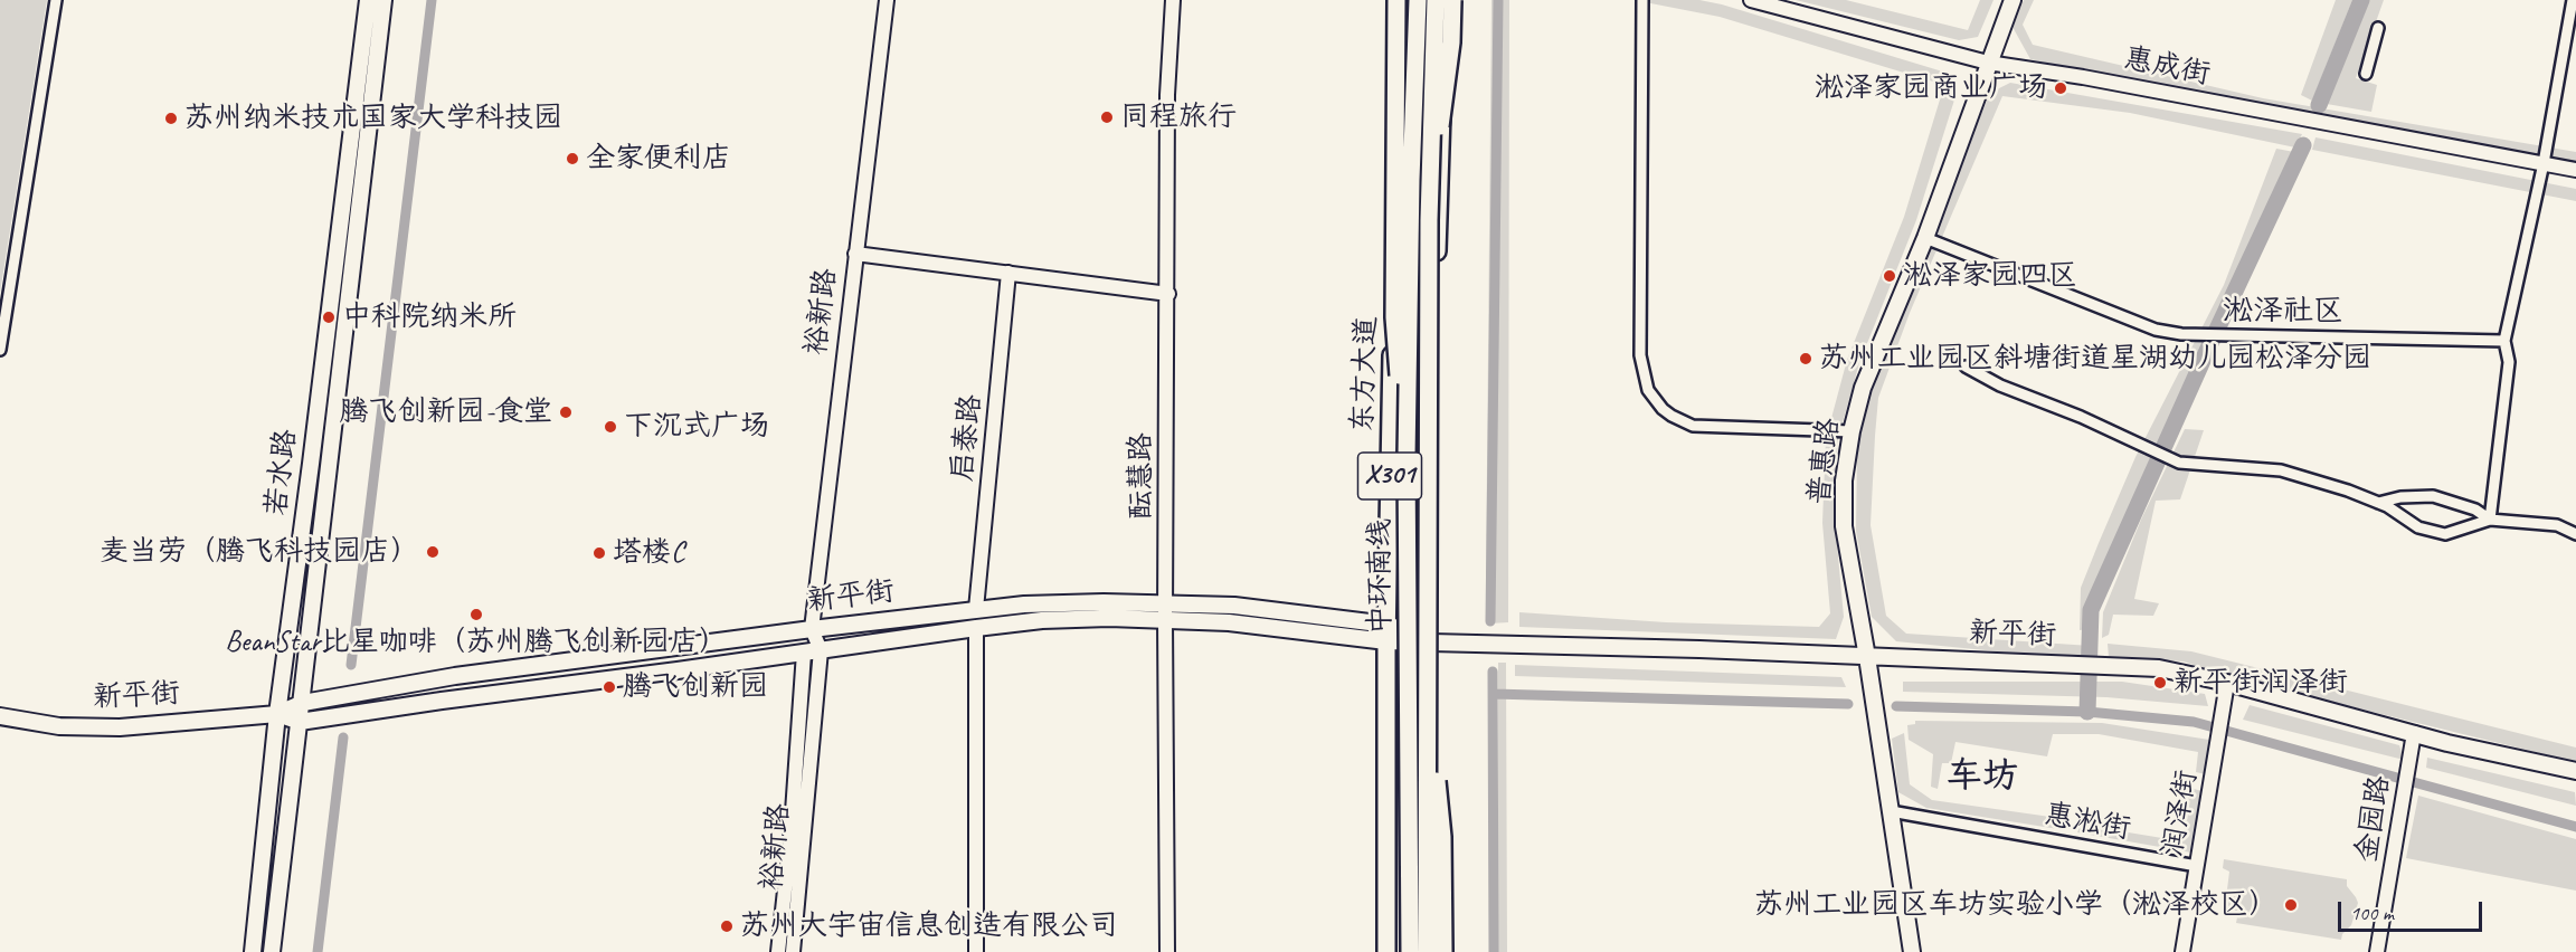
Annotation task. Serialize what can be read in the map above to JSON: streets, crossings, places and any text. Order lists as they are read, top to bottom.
{
  "streets": {
    "main road": [
      "裕新路",
      "东方大道",
      "普惠路",
      "若水路",
      "X301",
      "中环南线",
      "新平街"
    ],
    "street": [
      "惠成街",
      "启泰路",
      "酝慧路",
      "润泽街",
      "金园路",
      "惠淞街"
    ]
  },
  "crossings": [
    ["惠成街", "普惠路"],
    ["裕新路", "新平街"],
    ["东方大道", "新平街"],
    ["启泰路", "新平街"],
    ["普惠路", "新平街"],
    ["普惠路", "惠淞街"],
    ["若水路", "新平街"],
    ["酝慧路", "新平街"],
    ["X301", "新平街"],
    ["新平街", "润泽街"],
    ["新平街", "金园路"],
    ["润泽街", "惠淞街"]
  ],
  "districts": ["淞泽社区", "车坊"],
  "places": [
    "淞泽家园商业广场",
    "同程旅行",
    "苏州纳米技术国家大学科技园",
    "全家便利店",
    "淞泽家园四区",
    "中科院纳米所",
    "苏州工业园区斜塘街道星湖幼儿园松泽分园",
    "腾飞创新园-食堂",
    "下沉式广场",
    "麦当劳（腾飞科技园店）",
    "塔楼C",
    "BeanStar比星咖啡（苏州腾飞创新园店）",
    "新平街润泽街",
    "腾飞创新园",
    "苏州工业园区车坊实验小学（淞泽校区）",
    "苏州大宇宙信息创造有限公司"
  ],
  "scale_bar": "100 m"
}
